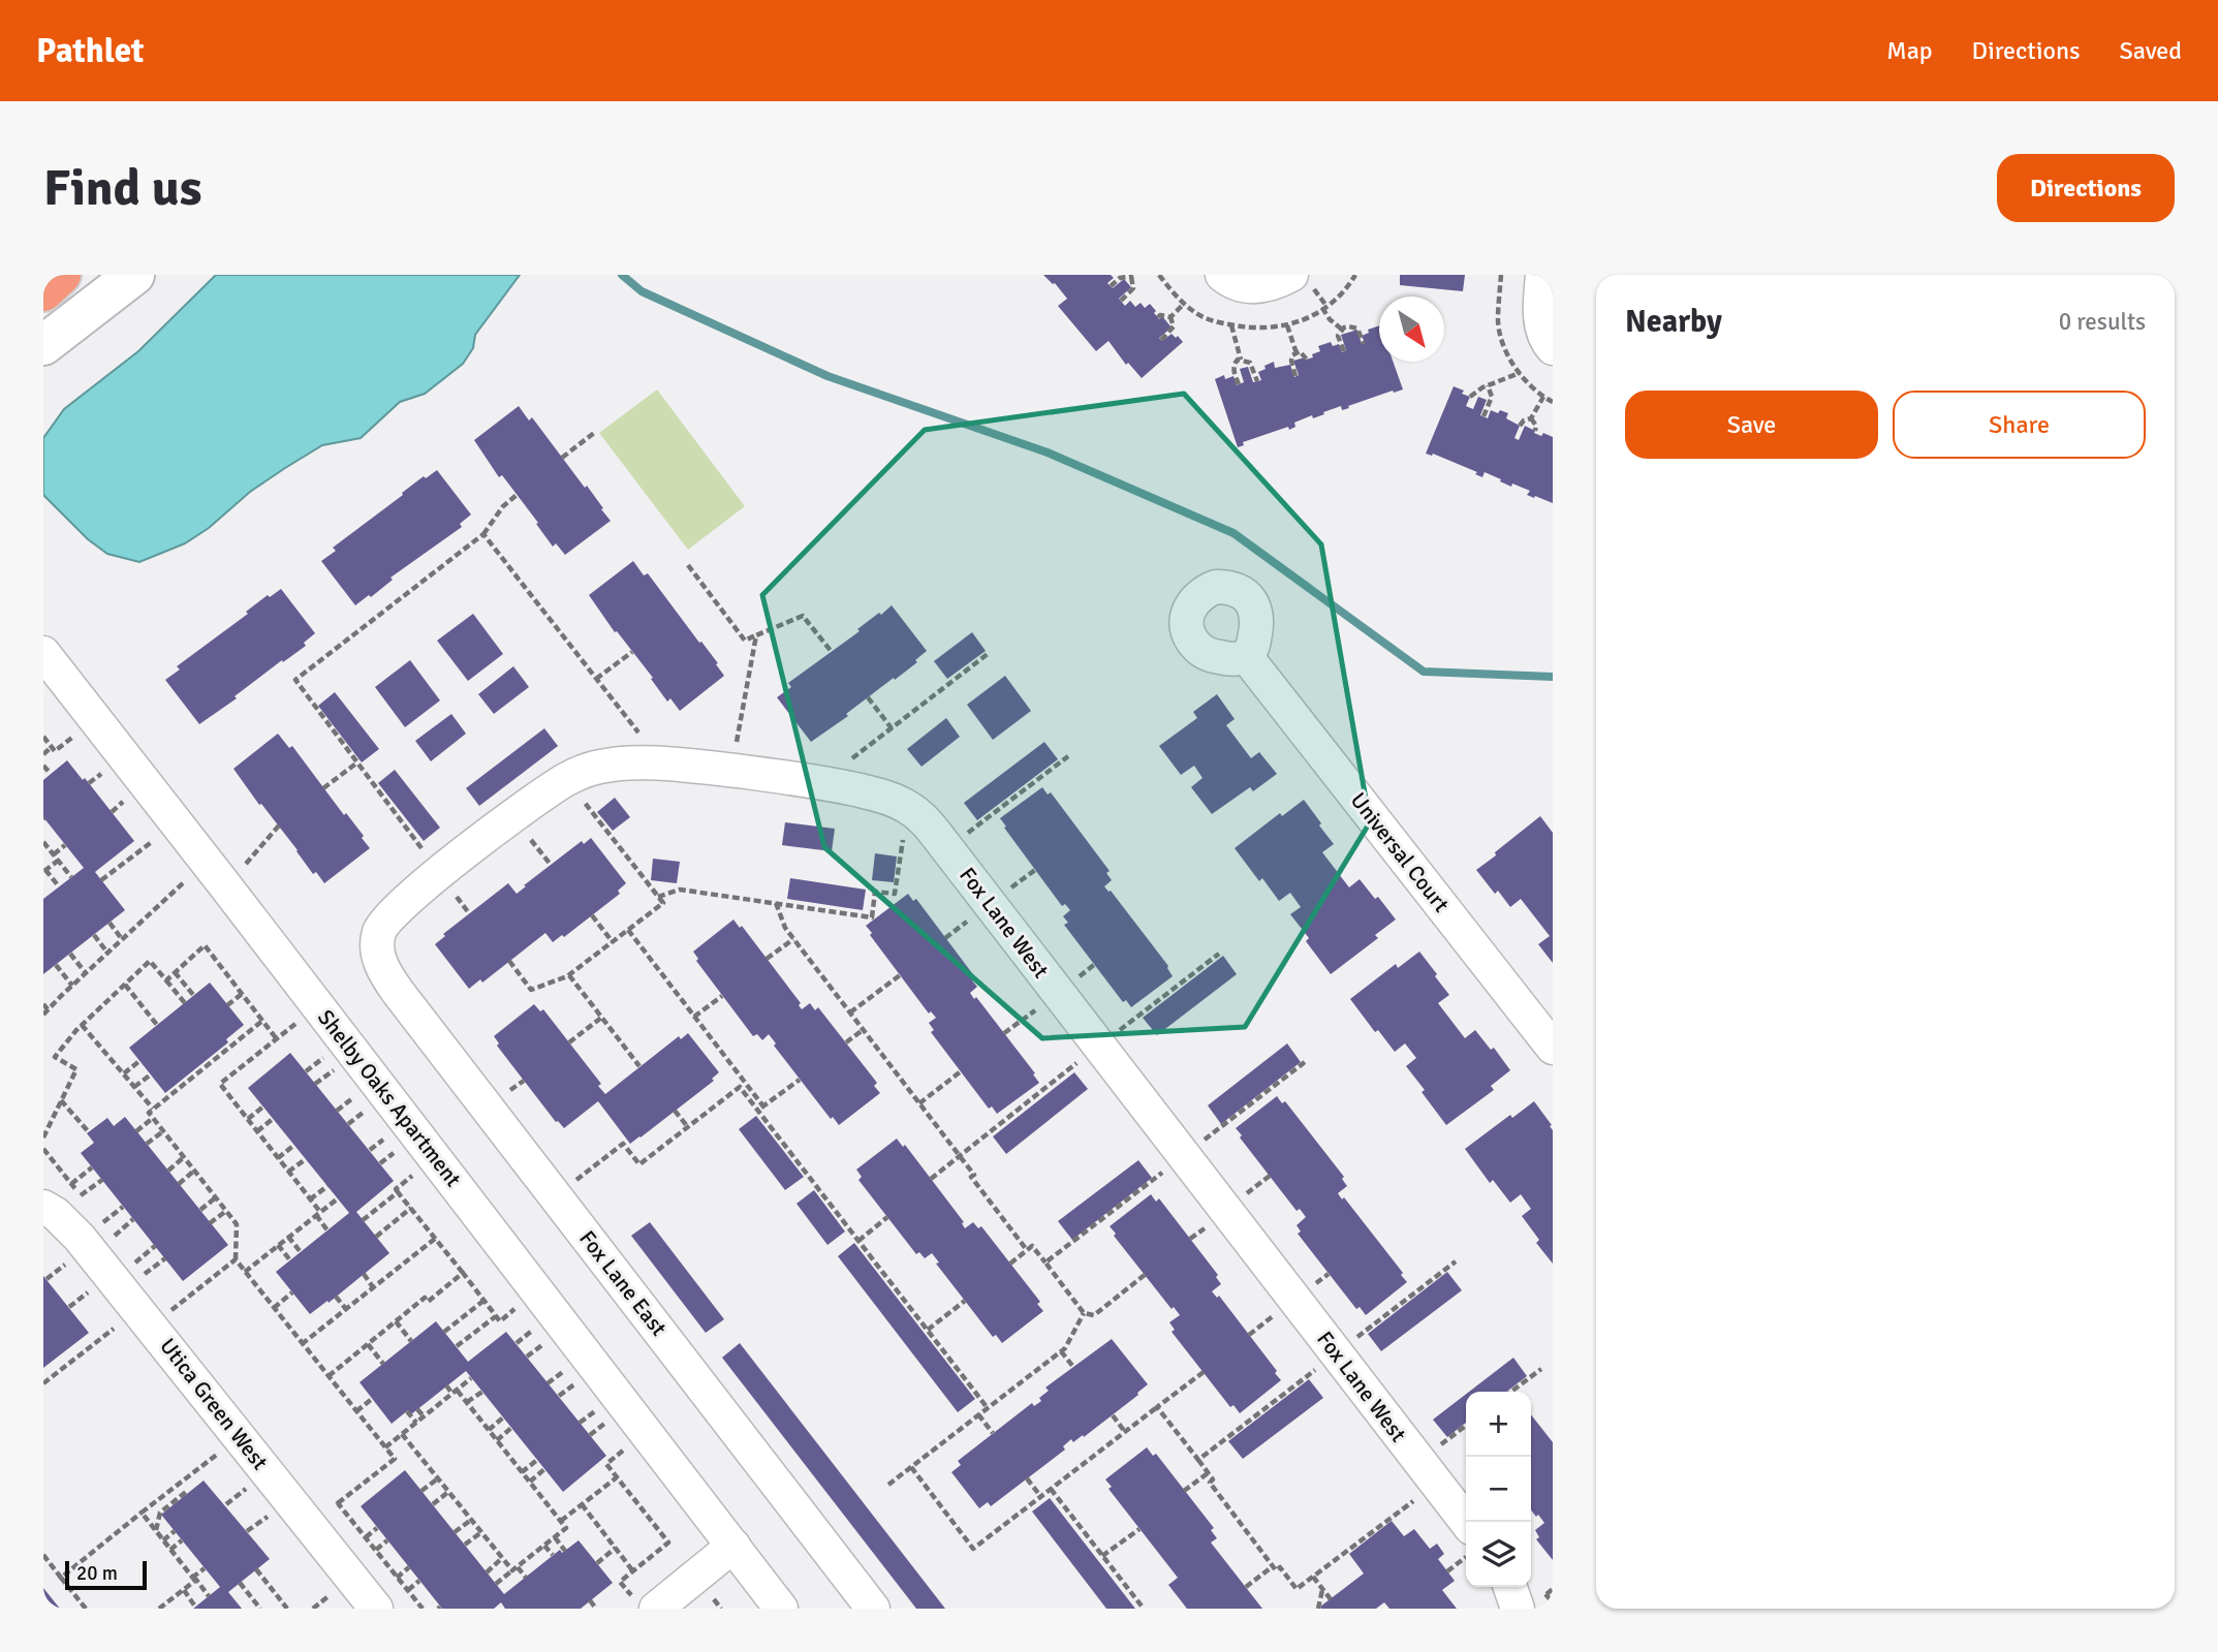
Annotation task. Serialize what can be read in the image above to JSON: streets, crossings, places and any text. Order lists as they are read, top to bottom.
{
  "streets": {
    "street": [
      "Universal Court",
      "Fox Lane West",
      "Shelby Oaks Apartment",
      "Fox Lane East",
      "Utica Green West"
    ]
  },
  "crossings": [
    ["Fox Lane West", "Fox Lane East"]
  ],
  "scale_bar": "20 m",
  "north": "bottom right",
  "page": {
    "header": "Pathlet",
    "nav": ["Map", "Directions", "Saved"],
    "buttons": [
      "Directions",
      ["Save", "Share"]
    ],
    "title": "Find us",
    "heading": ["Nearby", "0 results"],
    "map_buttons": ["+", "−"],
    "scale": "20 m"
  }
}
